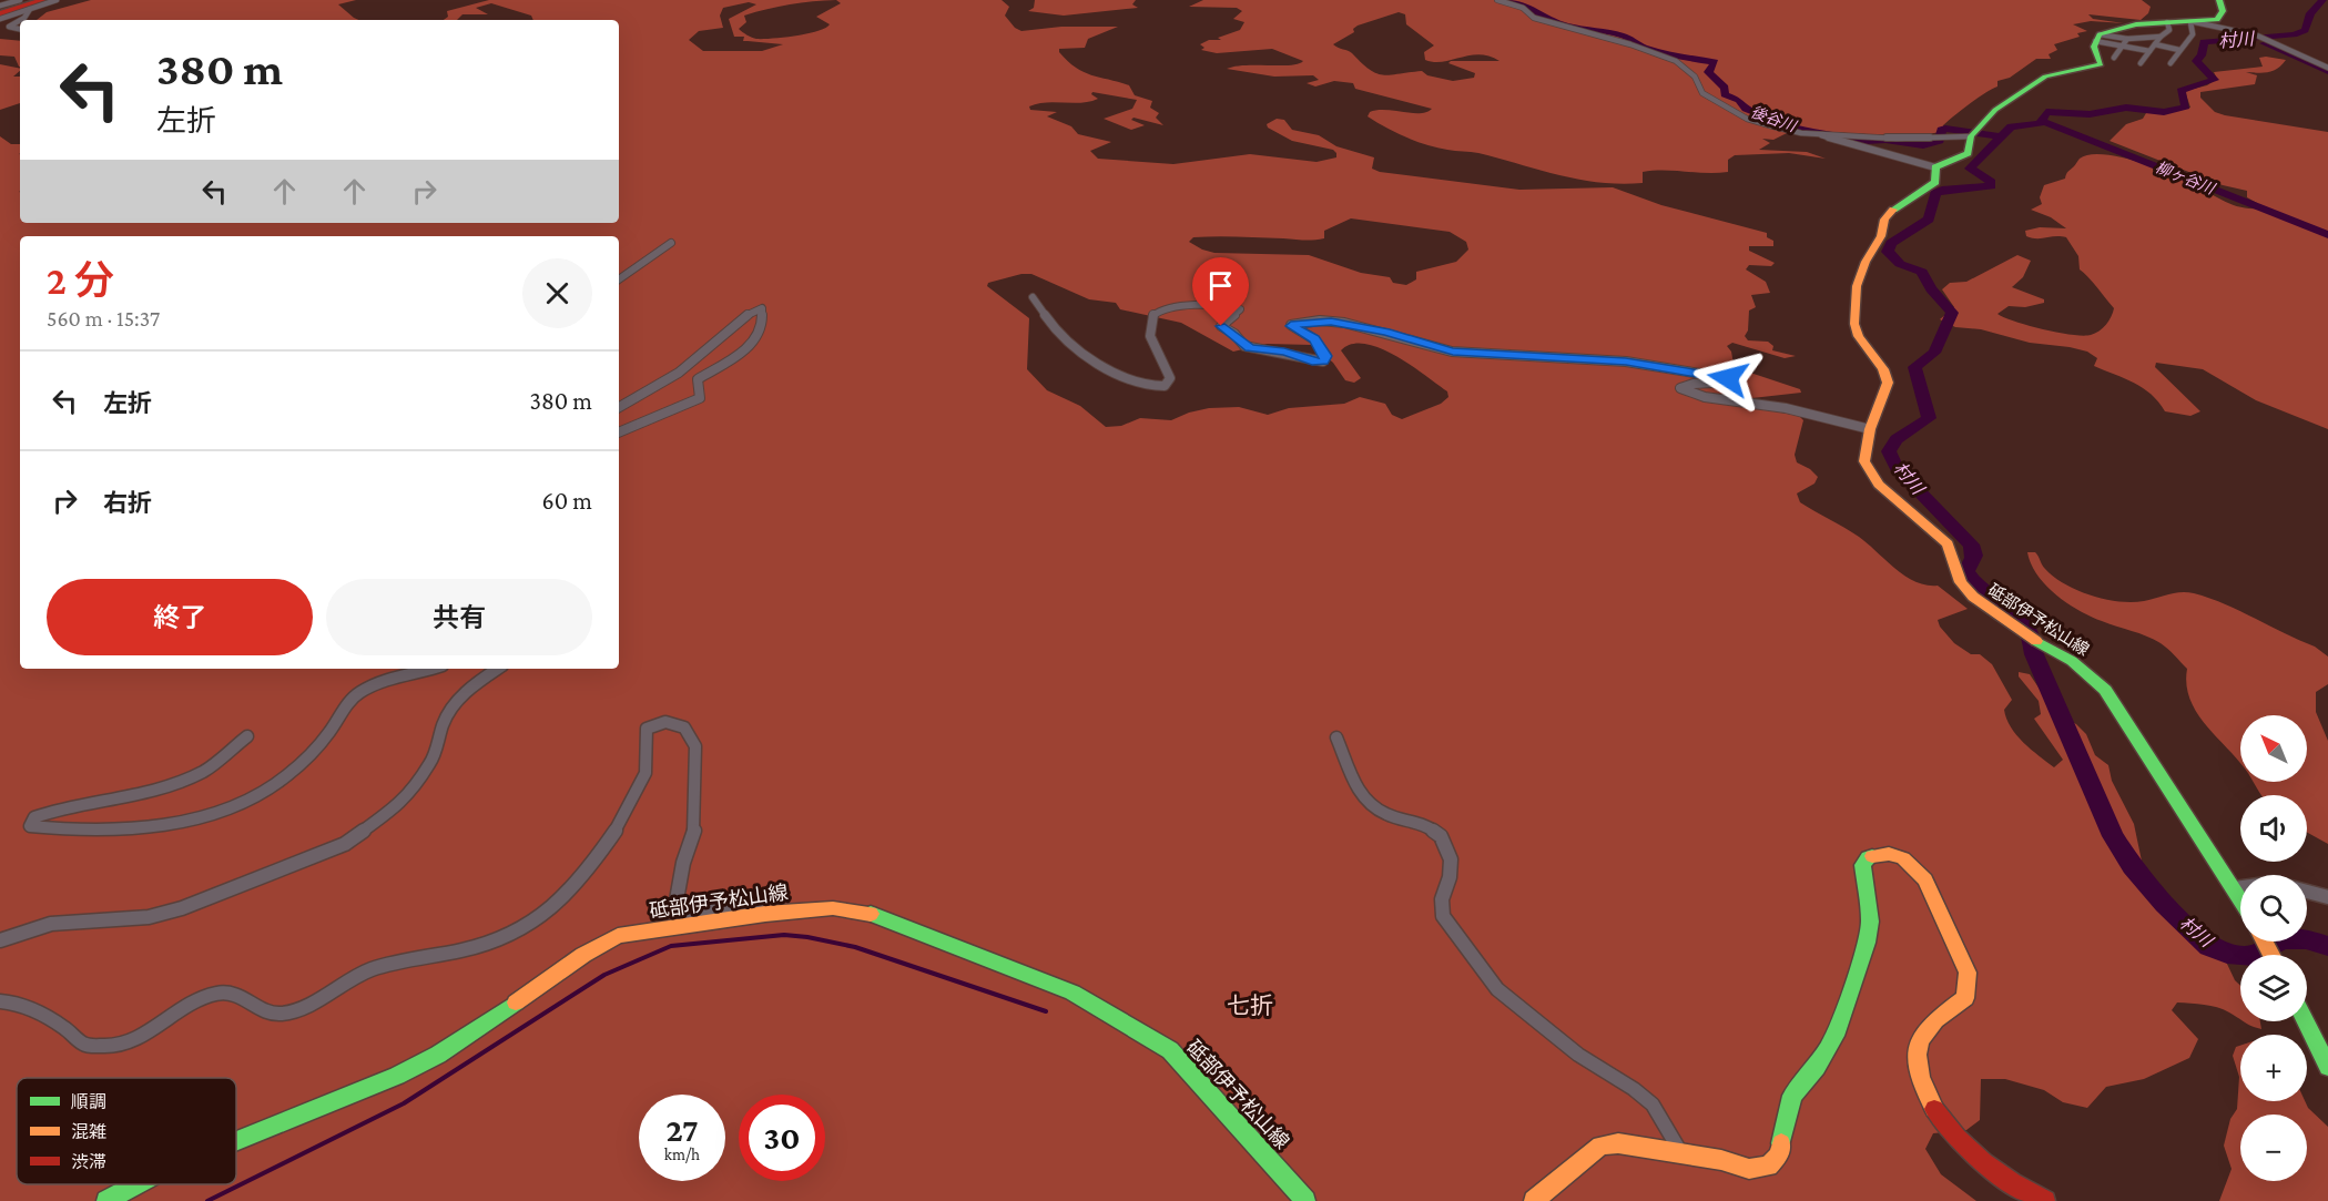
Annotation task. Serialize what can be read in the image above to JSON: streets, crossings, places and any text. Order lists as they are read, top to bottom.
{
  "streets": {
    "main road": ["砥部伊予松山線"]
  },
  "districts": ["七折"],
  "water": ["村川", "後谷川", "柳ヶ谷川"],
  "legend": ["順調", "混雑", "渋滞"],
  "north": "top left",
  "page": {
    "turn": ["380 m", "左折"],
    "heading": ["2 分", "560 m · 15:37"],
    "list": [
      {
        "name": "左折",
        "value": "380 m"
      },
      {
        "name": "右折",
        "value": "60 m"
      }
    ],
    "buttons": ["終了", "共有"],
    "map_buttons": ["+", "−"],
    "speed": "27 km/h",
    "limit": "30"
  }
}
